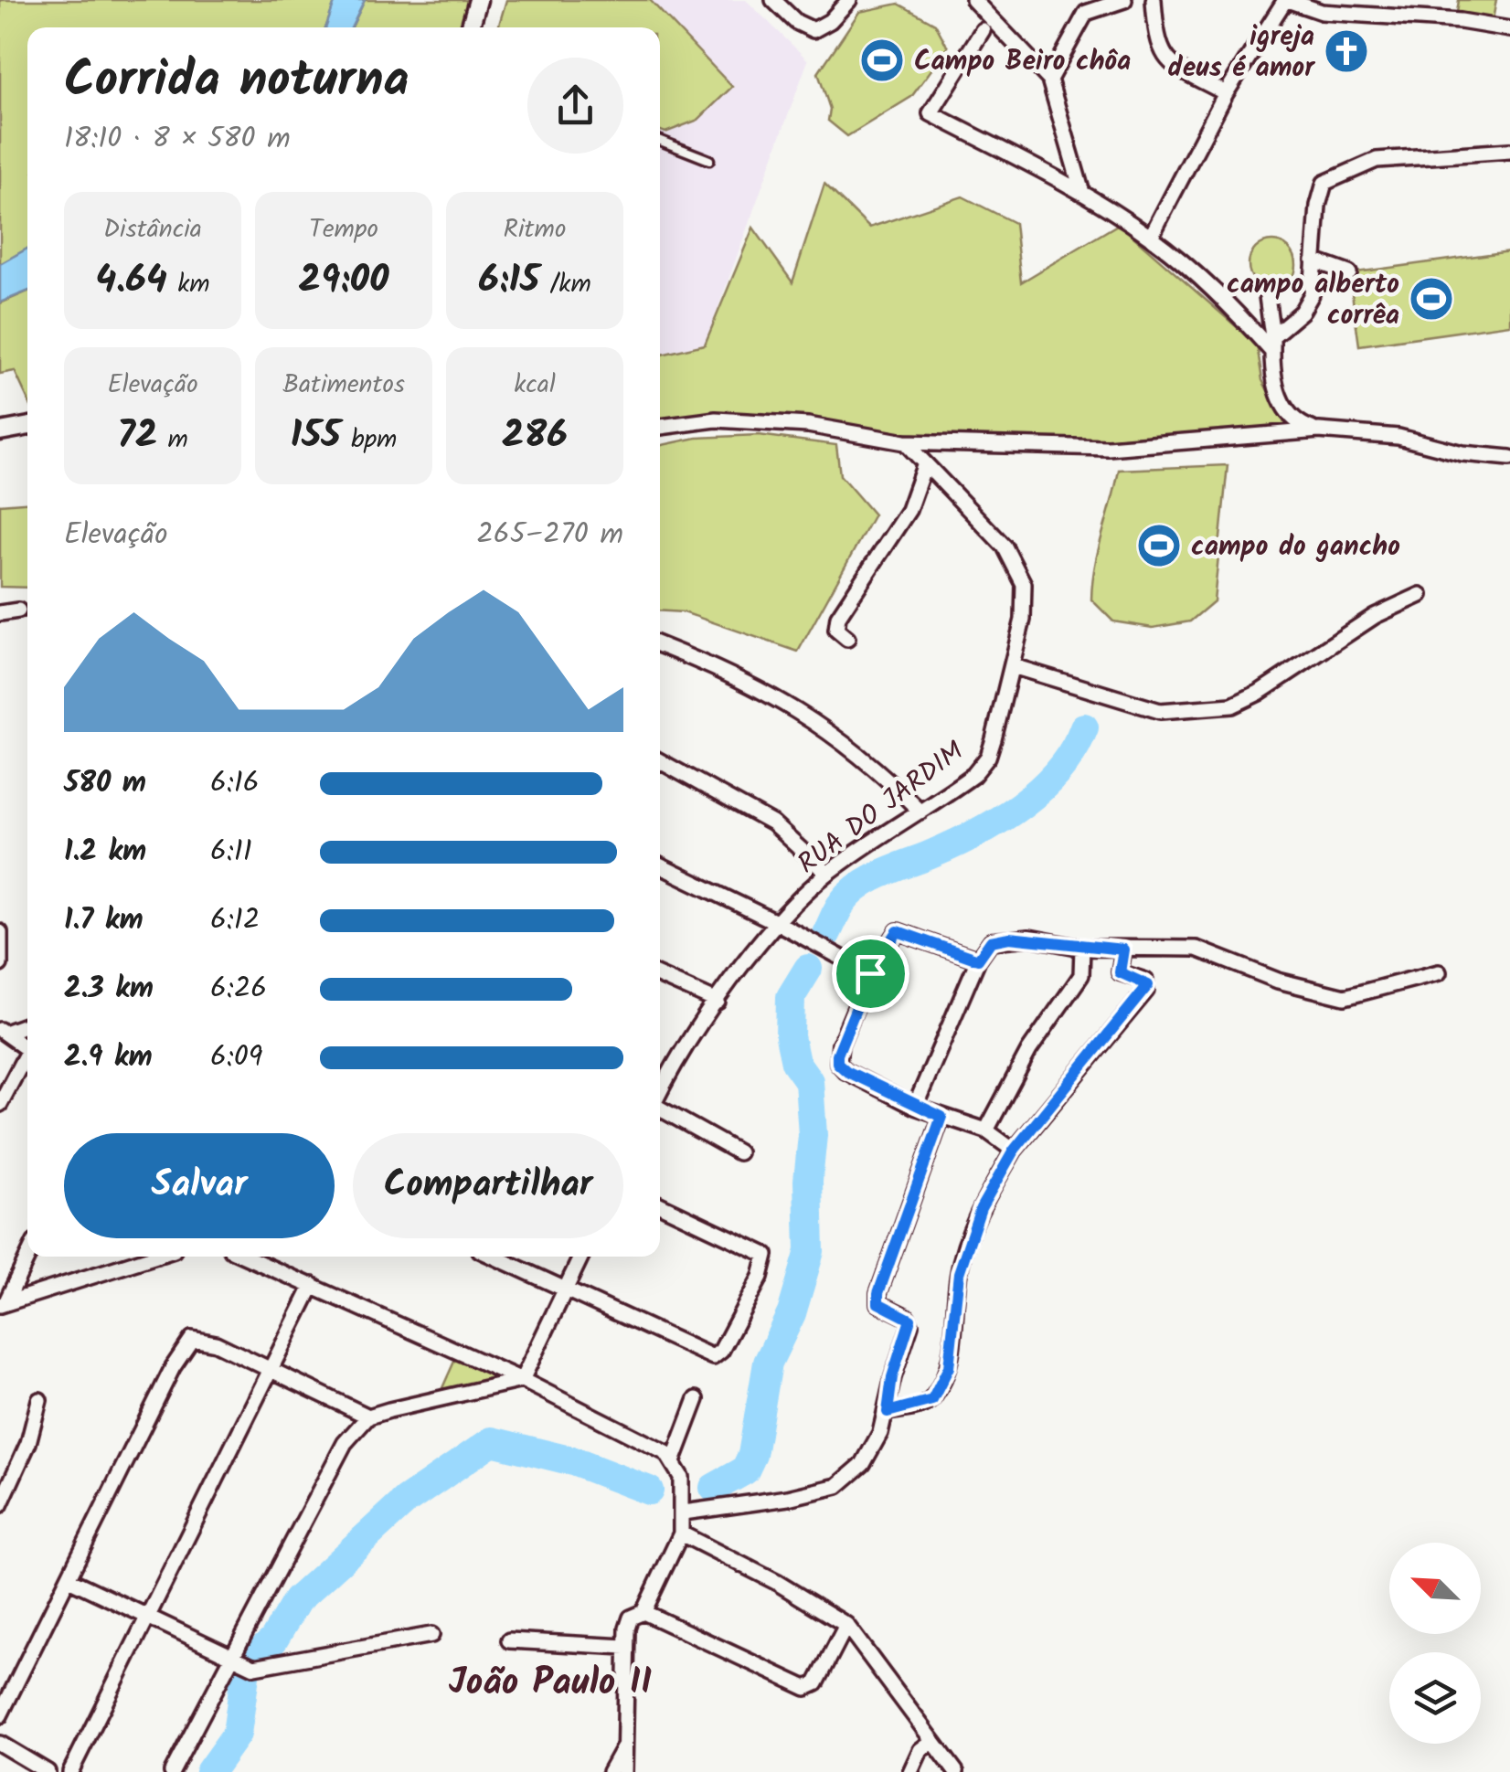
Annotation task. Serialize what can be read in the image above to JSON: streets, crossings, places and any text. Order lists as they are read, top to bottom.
{
  "streets": {
    "street": ["RUA DO JARDIM"]
  },
  "districts": ["João Paulo II"],
  "places": {
    "church": ["igreja deus é amor"],
    "sports": ["Campo Beiro chôa", "campo alberto corrêa", "campo do gancho"]
  },
  "north": "top left",
  "page": {
    "heading": ["Corrida noturna", "18:10 · 8 × 580 m"],
    "stats": [
      ["Distância", "4.64 km"],
      ["Tempo", "29:00"],
      ["Ritmo", "6:15 /km"],
      ["Elevação", "72 m"],
      ["Batimentos", "155 bpm"],
      ["kcal", "286"]
    ],
    "chart": ["Elevação", "265–270 m"],
    "list": [
      {
        "name": "580 m",
        "note": "6:16"
      },
      {
        "name": "1.2 km",
        "note": "6:11"
      },
      {
        "name": "1.7 km",
        "note": "6:12"
      },
      {
        "name": "2.3 km",
        "note": "6:26"
      },
      {
        "name": "2.9 km",
        "note": "6:09"
      }
    ],
    "buttons": ["Salvar", "Compartilhar"]
  }
}
